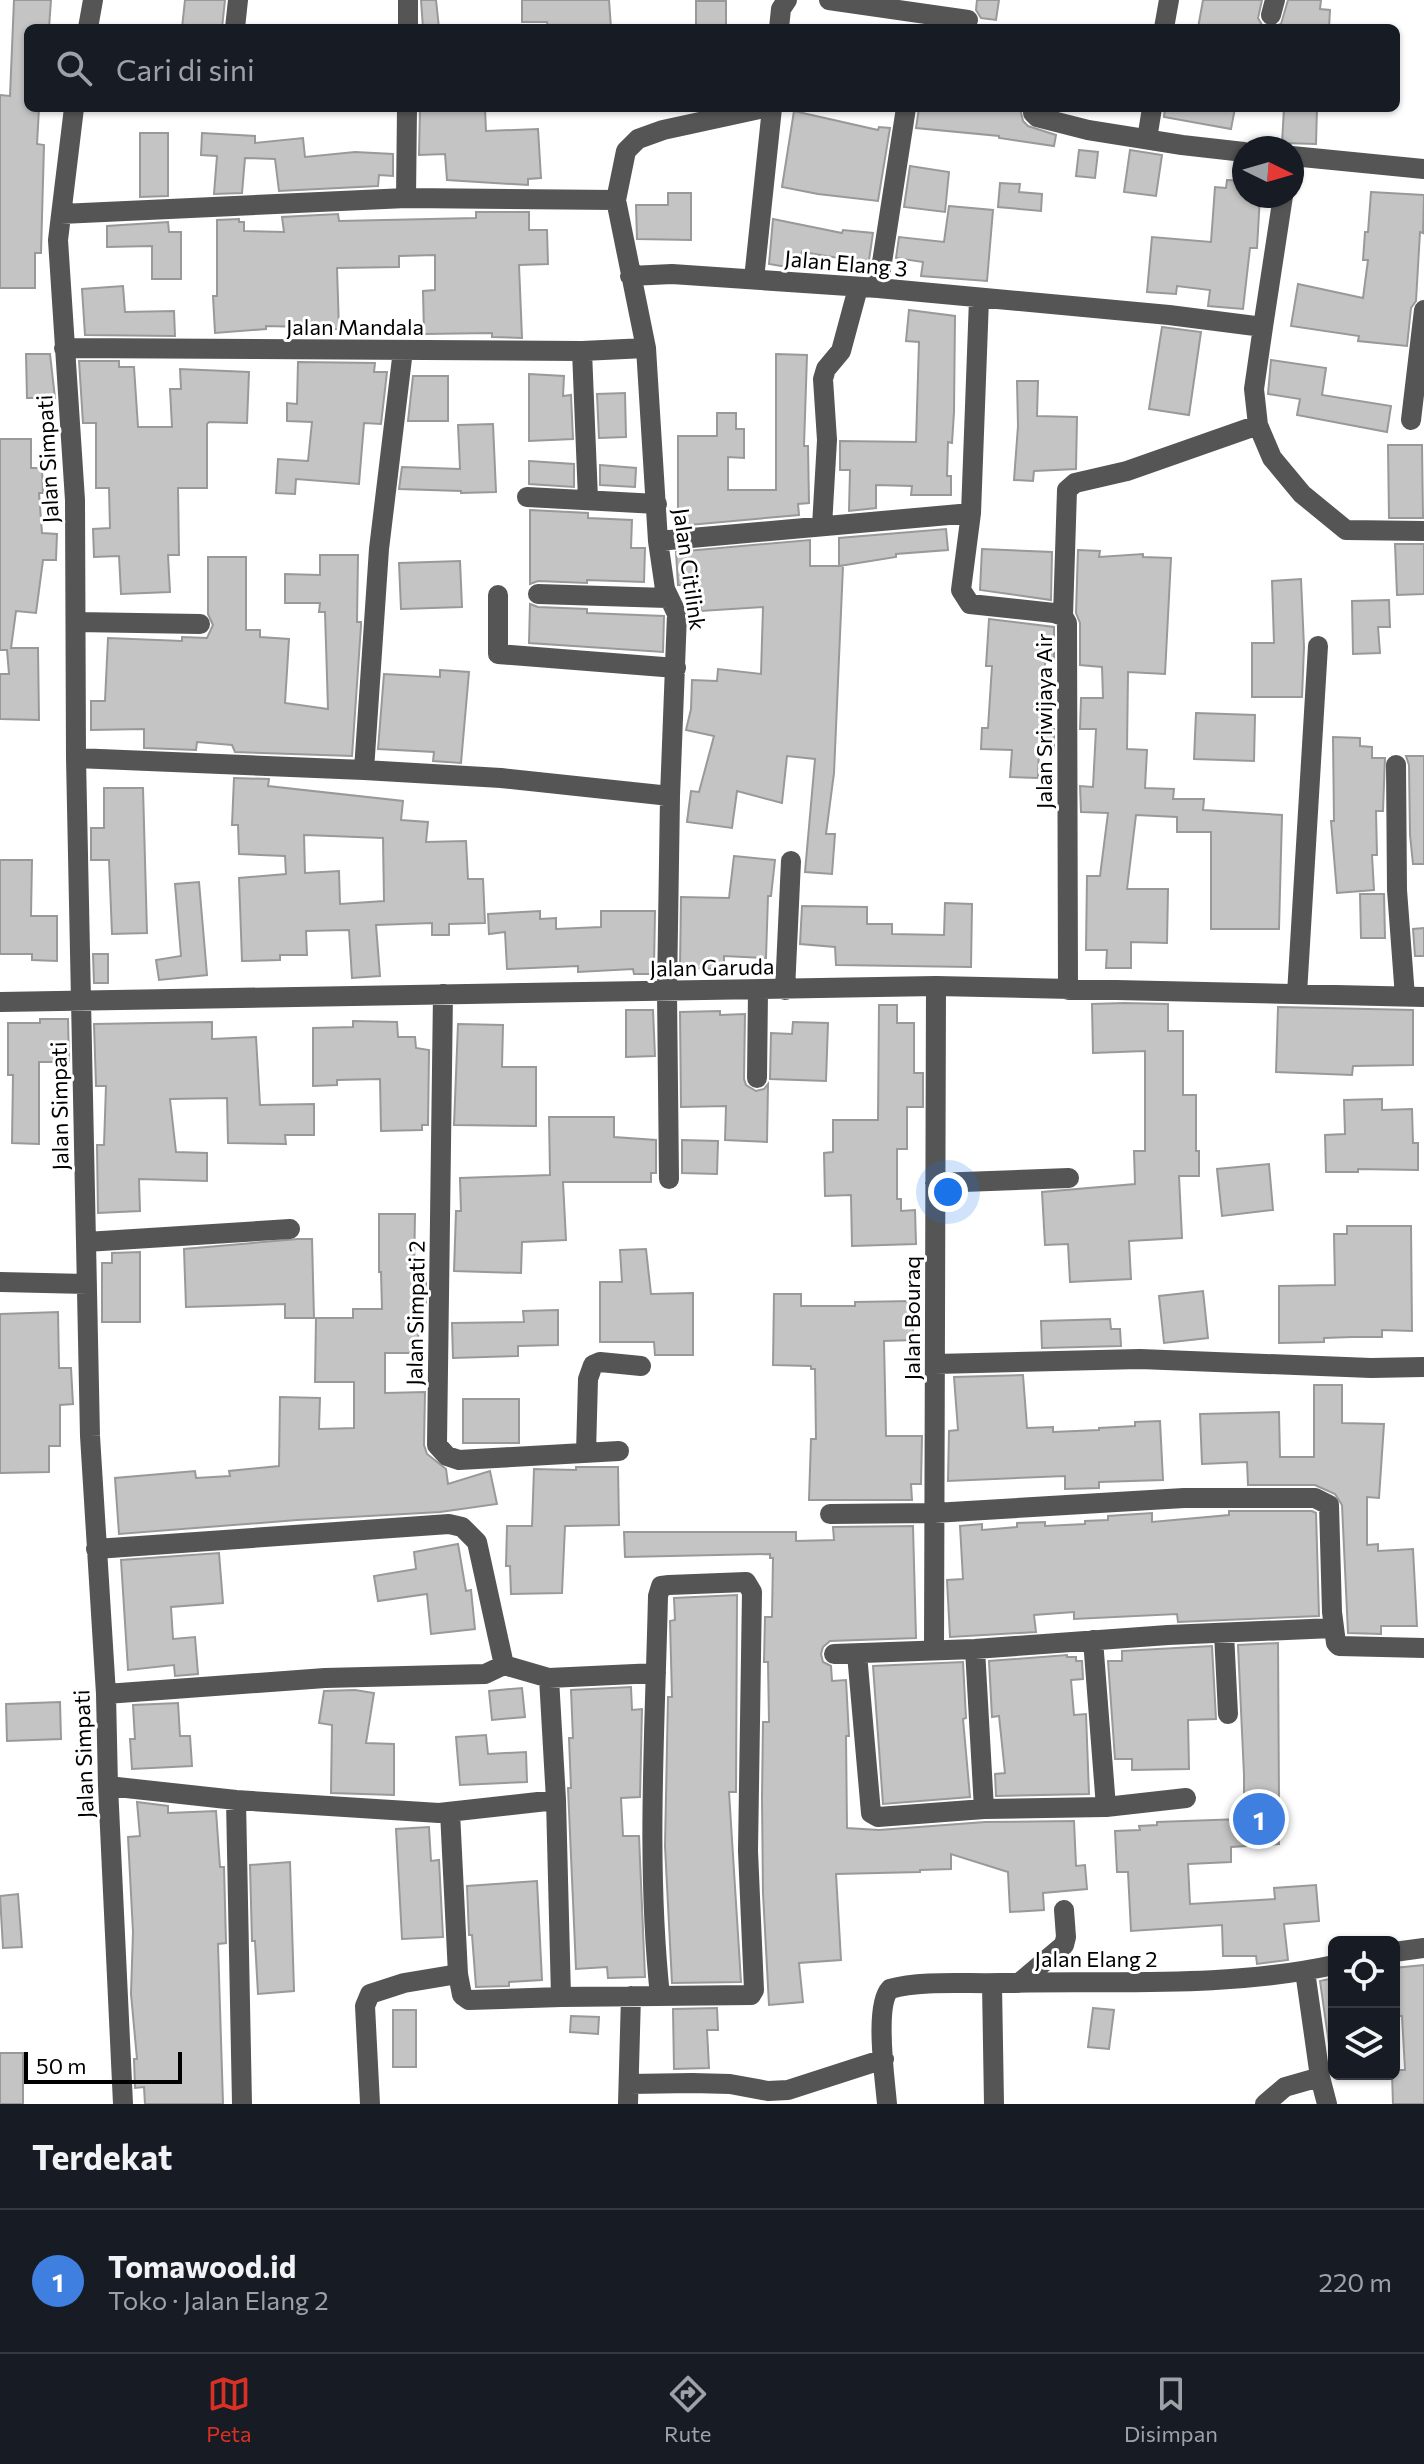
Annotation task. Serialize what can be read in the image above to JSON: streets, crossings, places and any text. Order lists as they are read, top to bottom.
{
  "streets": {
    "street": [
      "Jalan Elang 3",
      "Jalan Mandala",
      "Jalan Simpati",
      "Jalan Citilink",
      "Jalan Sriwijaya Air",
      "Jalan Garuda",
      "Jalan Simpati 2",
      "Jalan Bouraq",
      "Jalan Elang 2"
    ]
  },
  "crossings": [
    ["Jalan Elang 3", "Jalan Citilink"],
    ["Jalan Elang 3", "Jalan Sriwijaya Air"],
    ["Jalan Mandala", "Jalan Simpati"],
    ["Jalan Mandala", "Jalan Citilink"],
    ["Jalan Simpati", "Jalan Garuda"],
    ["Jalan Citilink", "Jalan Garuda"],
    ["Jalan Sriwijaya Air", "Jalan Garuda"],
    ["Jalan Garuda", "Jalan Simpati 2"],
    ["Jalan Garuda", "Jalan Bouraq"]
  ],
  "scale_bar": "50 m",
  "north": "right",
  "page": {
    "search": "Cari di sini",
    "pins": "1",
    "scale": "50 m",
    "heading": "Terdekat",
    "list": [
      {
        "mark": "1",
        "name": "Tomawood.id",
        "note": "Toko · Jalan Elang 2",
        "value": "220 m"
      }
    ],
    "nav": ["Peta", "Rute", "Disimpan"]
  }
}
